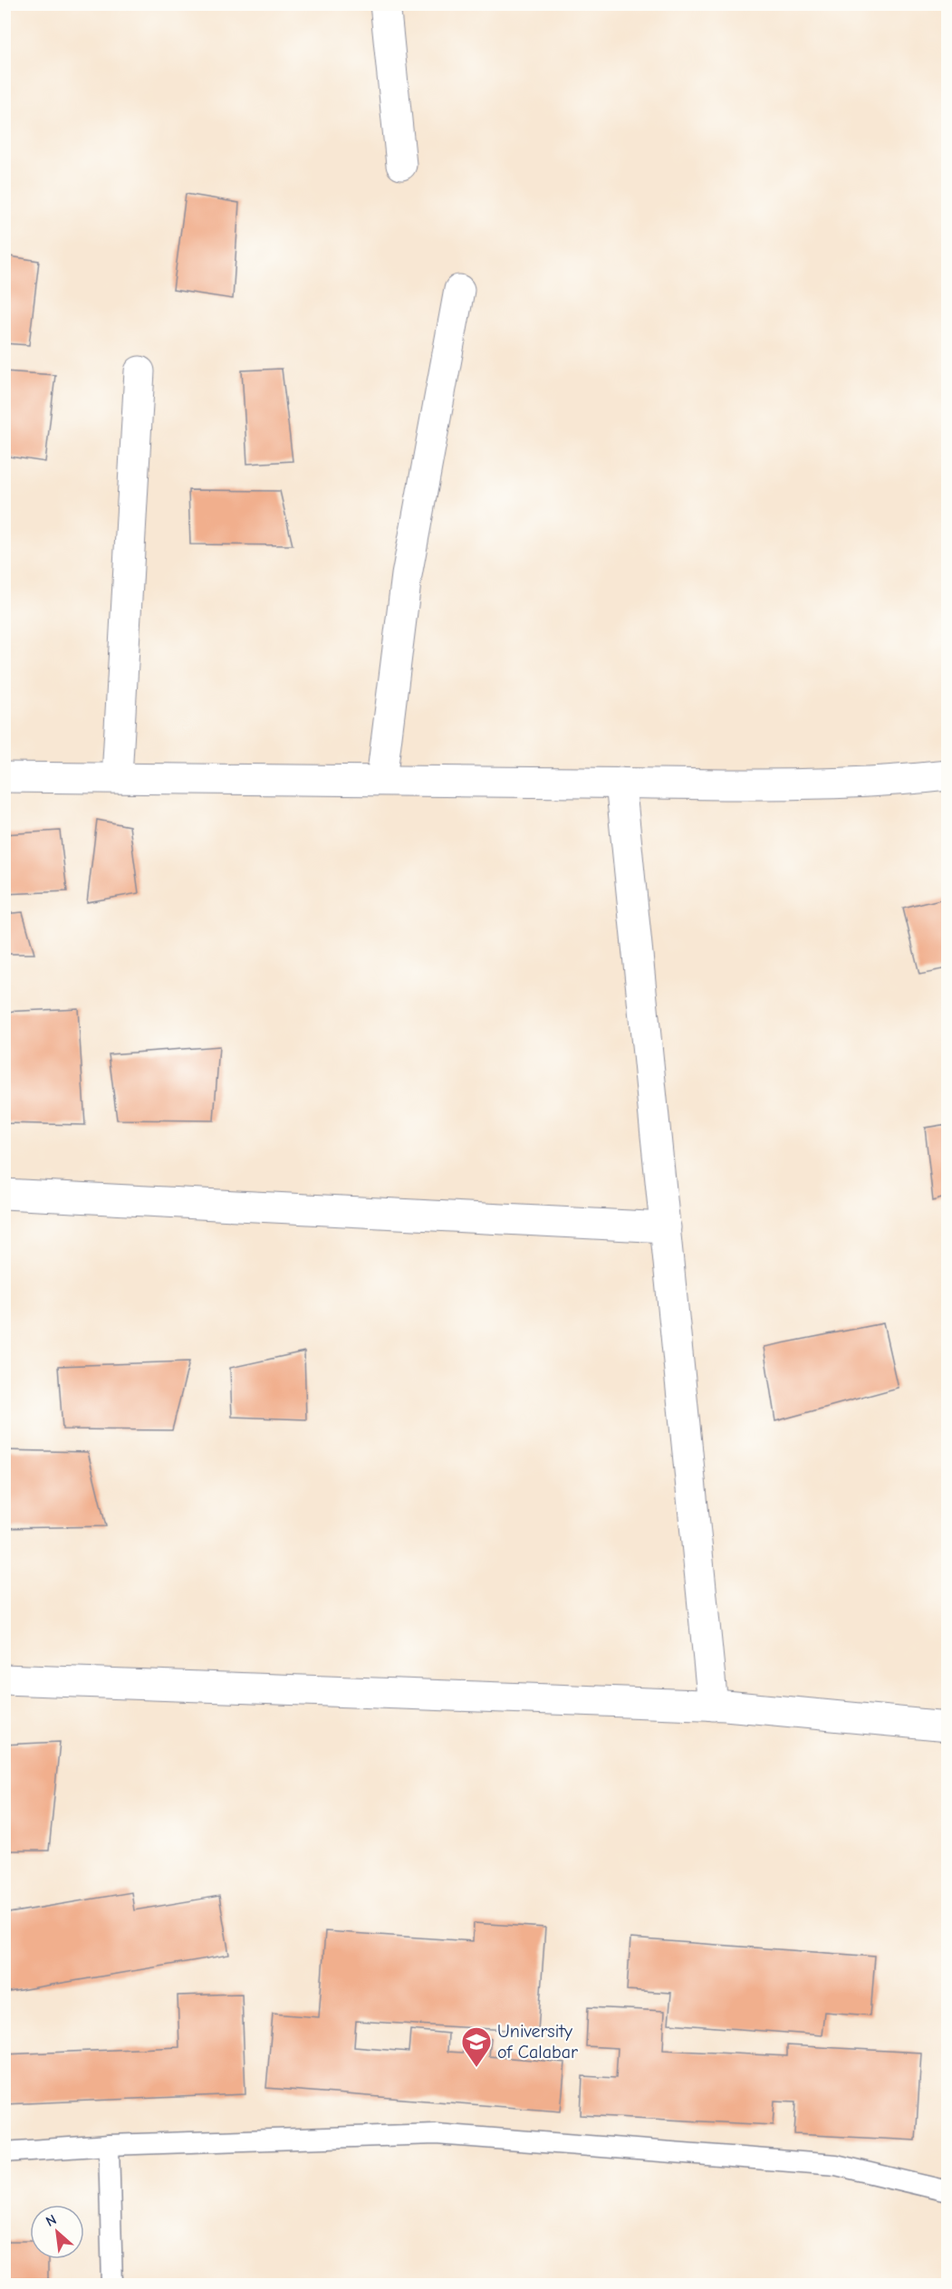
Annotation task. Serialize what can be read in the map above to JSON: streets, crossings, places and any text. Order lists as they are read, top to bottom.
{
  "places": {
    "school or university": ["University of Calabar"]
  },
  "north": "top left"
}
